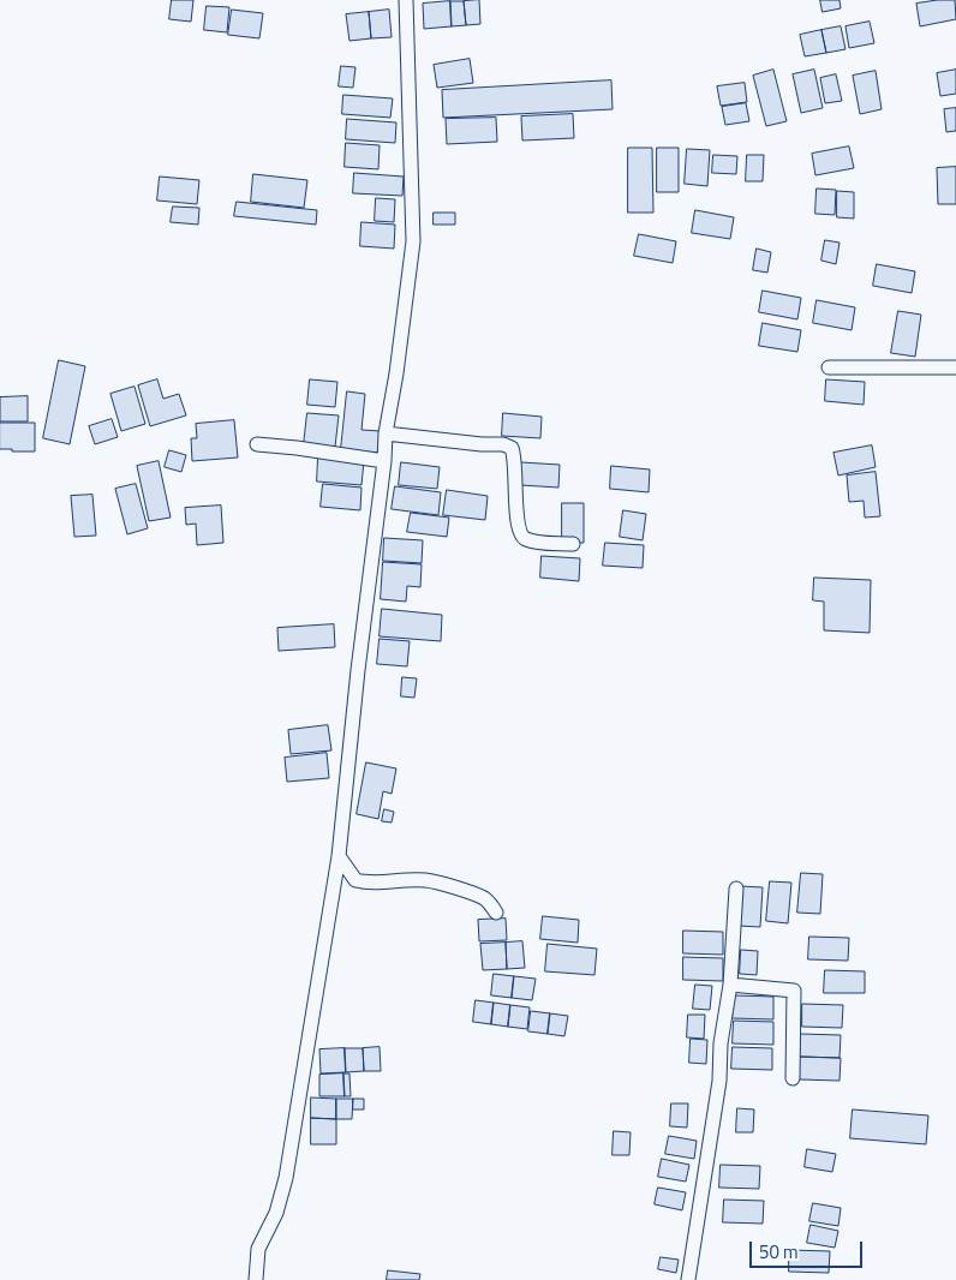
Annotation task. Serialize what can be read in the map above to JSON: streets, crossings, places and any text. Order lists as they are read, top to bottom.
{
  "scale_bar": "50 m"
}
